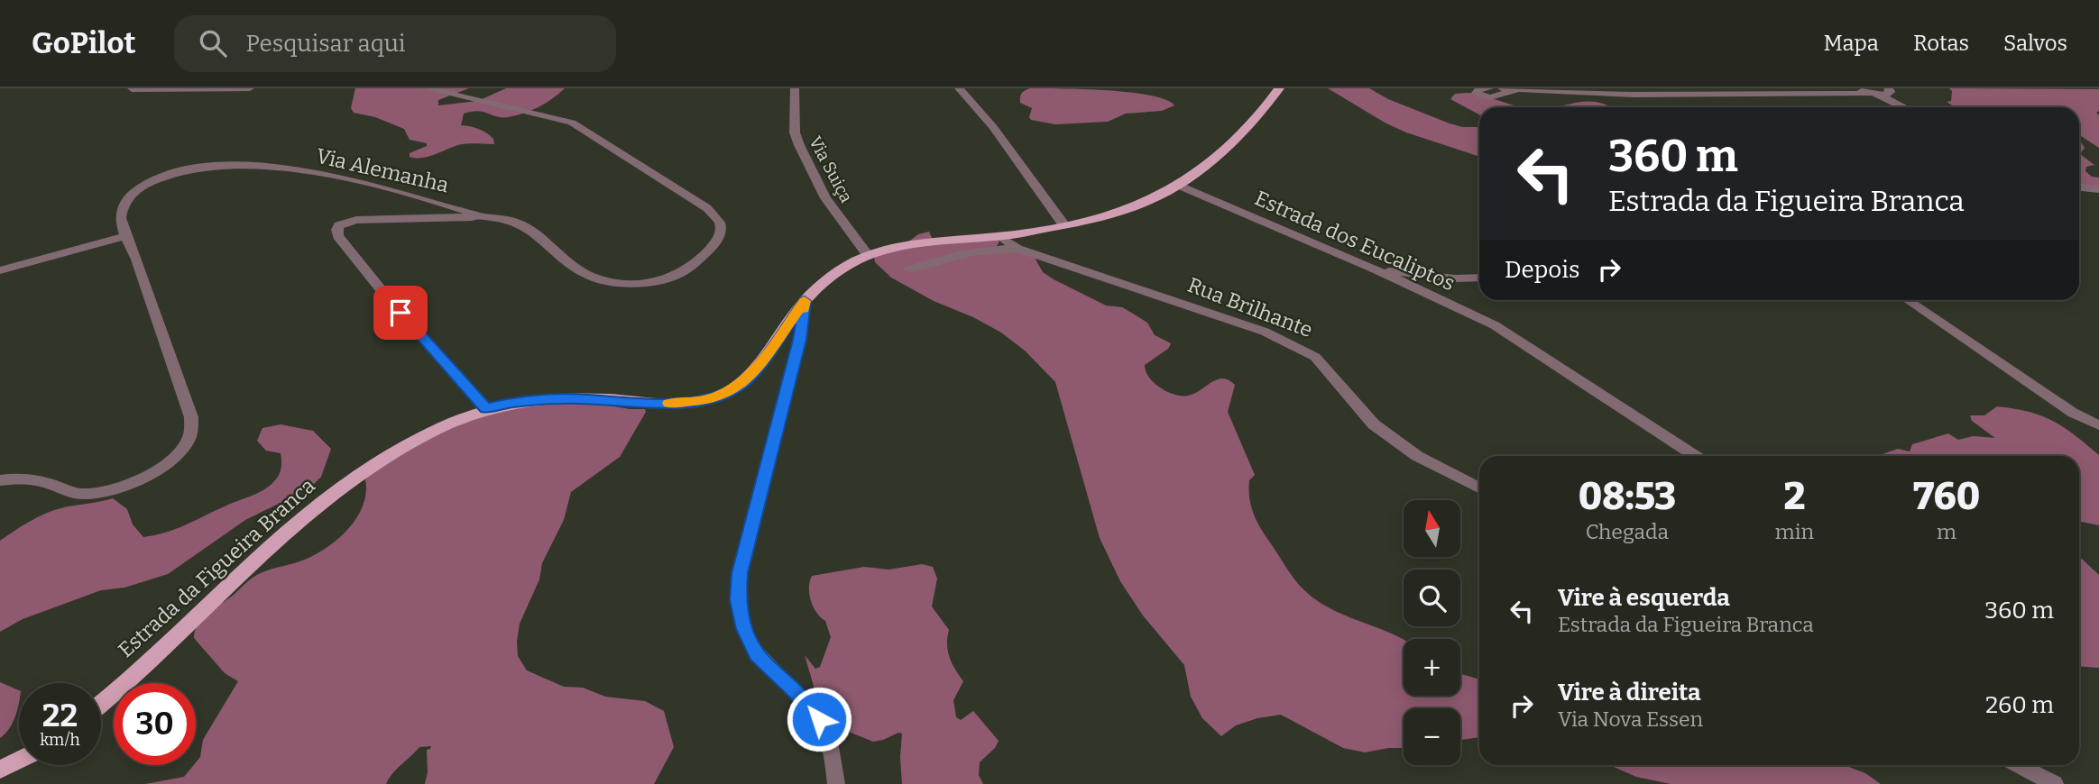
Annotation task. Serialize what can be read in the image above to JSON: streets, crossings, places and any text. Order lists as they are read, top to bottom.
{
  "streets": {
    "main road": ["Estrada da Figueira Branca"],
    "street": [
      "Via Suiça",
      "Via Alemanha",
      "Estrada dos Eucaliptos",
      "Rua Brilhante"
    ]
  },
  "crossings": [
    ["Via Suiça", "Estrada da Figueira Branca"],
    ["Estrada dos Eucaliptos", "Estrada da Figueira Branca"],
    ["Rua Brilhante", "Estrada da Figueira Branca"]
  ],
  "north": "top",
  "page": {
    "header": "GoPilot",
    "search": "Pesquisar aqui",
    "nav": ["Mapa", "Rotas", "Salvos"],
    "turn": ["360 m", "Estrada da Figueira Branca"],
    "then": "Depois",
    "eta": [
      "08:53",
      "Chegada",
      "2",
      "min",
      "760",
      "m"
    ],
    "map_buttons": ["+", "−"],
    "list": [
      {
        "name": "Vire à esquerda",
        "note": "Estrada da Figueira Branca",
        "value": "360 m"
      },
      {
        "name": "Vire à direita",
        "note": "Via Nova Essen",
        "value": "260 m"
      }
    ],
    "speed": "22 km/h",
    "limit": "30"
  }
}
